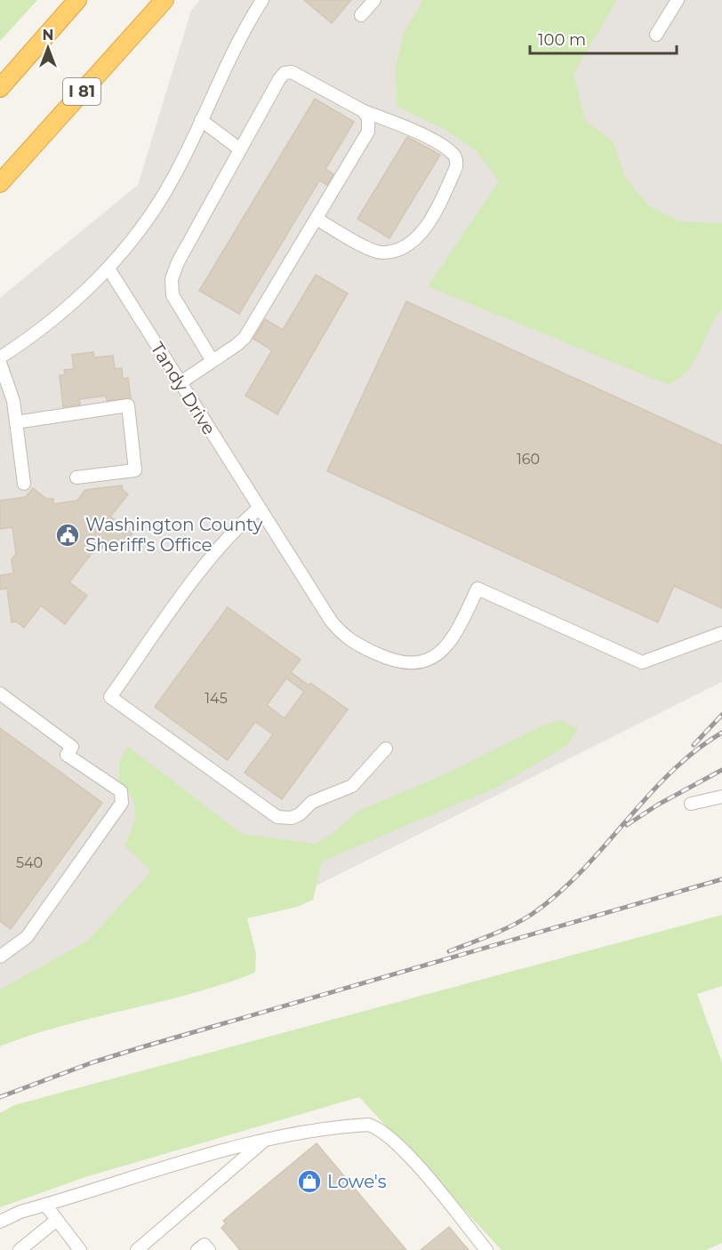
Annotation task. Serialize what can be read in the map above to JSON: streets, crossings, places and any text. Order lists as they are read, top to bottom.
{
  "streets": {
    "highway": ["I 81"],
    "street": ["Tandy Drive"]
  },
  "places": {
    "public building": ["Washington County Sheriff's Office"],
    "shop": ["Lowe's"]
  },
  "house_numbers": ["160", "145", "540"],
  "scale_bar": "100 m",
  "north": "top"
}
